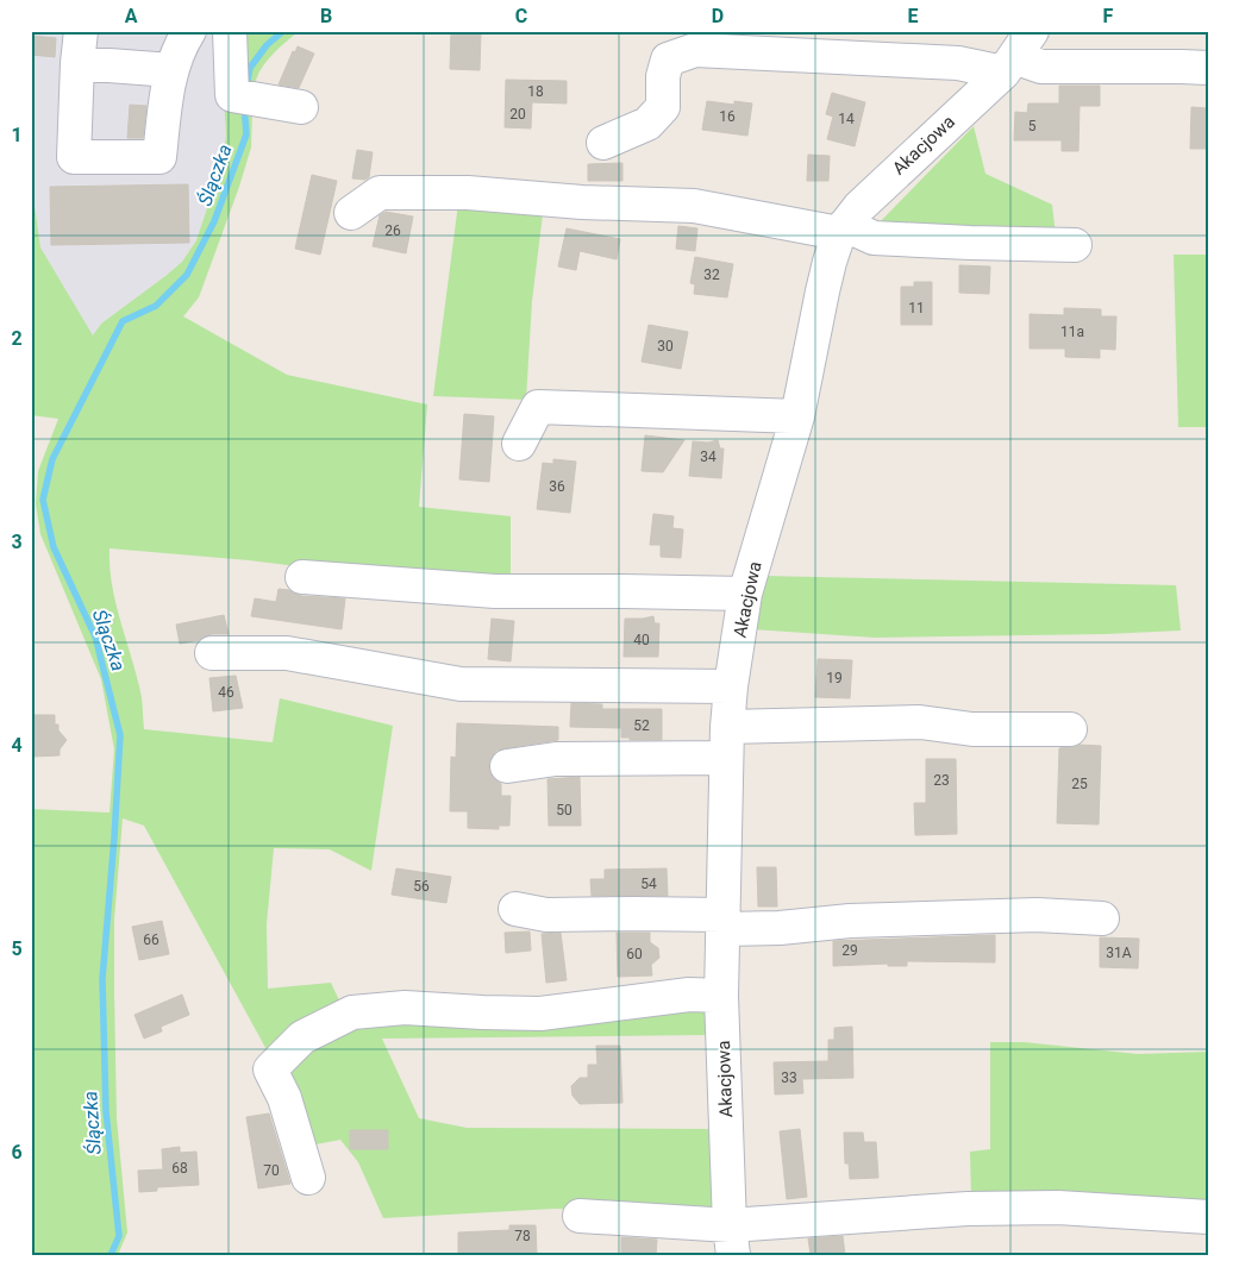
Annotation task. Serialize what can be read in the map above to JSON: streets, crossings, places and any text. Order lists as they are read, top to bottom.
{
  "streets": {
    "street": ["Akacjowa"]
  },
  "water": ["Ślączka"],
  "house_numbers": [
    "18",
    "20",
    "16",
    "14",
    "5",
    "26",
    "32",
    "11",
    "11a",
    "30",
    "34",
    "36",
    "40",
    "19",
    "46",
    "52",
    "23",
    "25",
    "50",
    "54",
    "56",
    "66",
    "29",
    "31A",
    "60",
    "33",
    "68",
    "70",
    "78"
  ],
  "grid": {
    "columns": [
      "A",
      "B",
      "C",
      "D",
      "E",
      "F"
    ],
    "rows": [
      "1",
      "2",
      "3",
      "4",
      "5",
      "6"
    ]
  }
}
